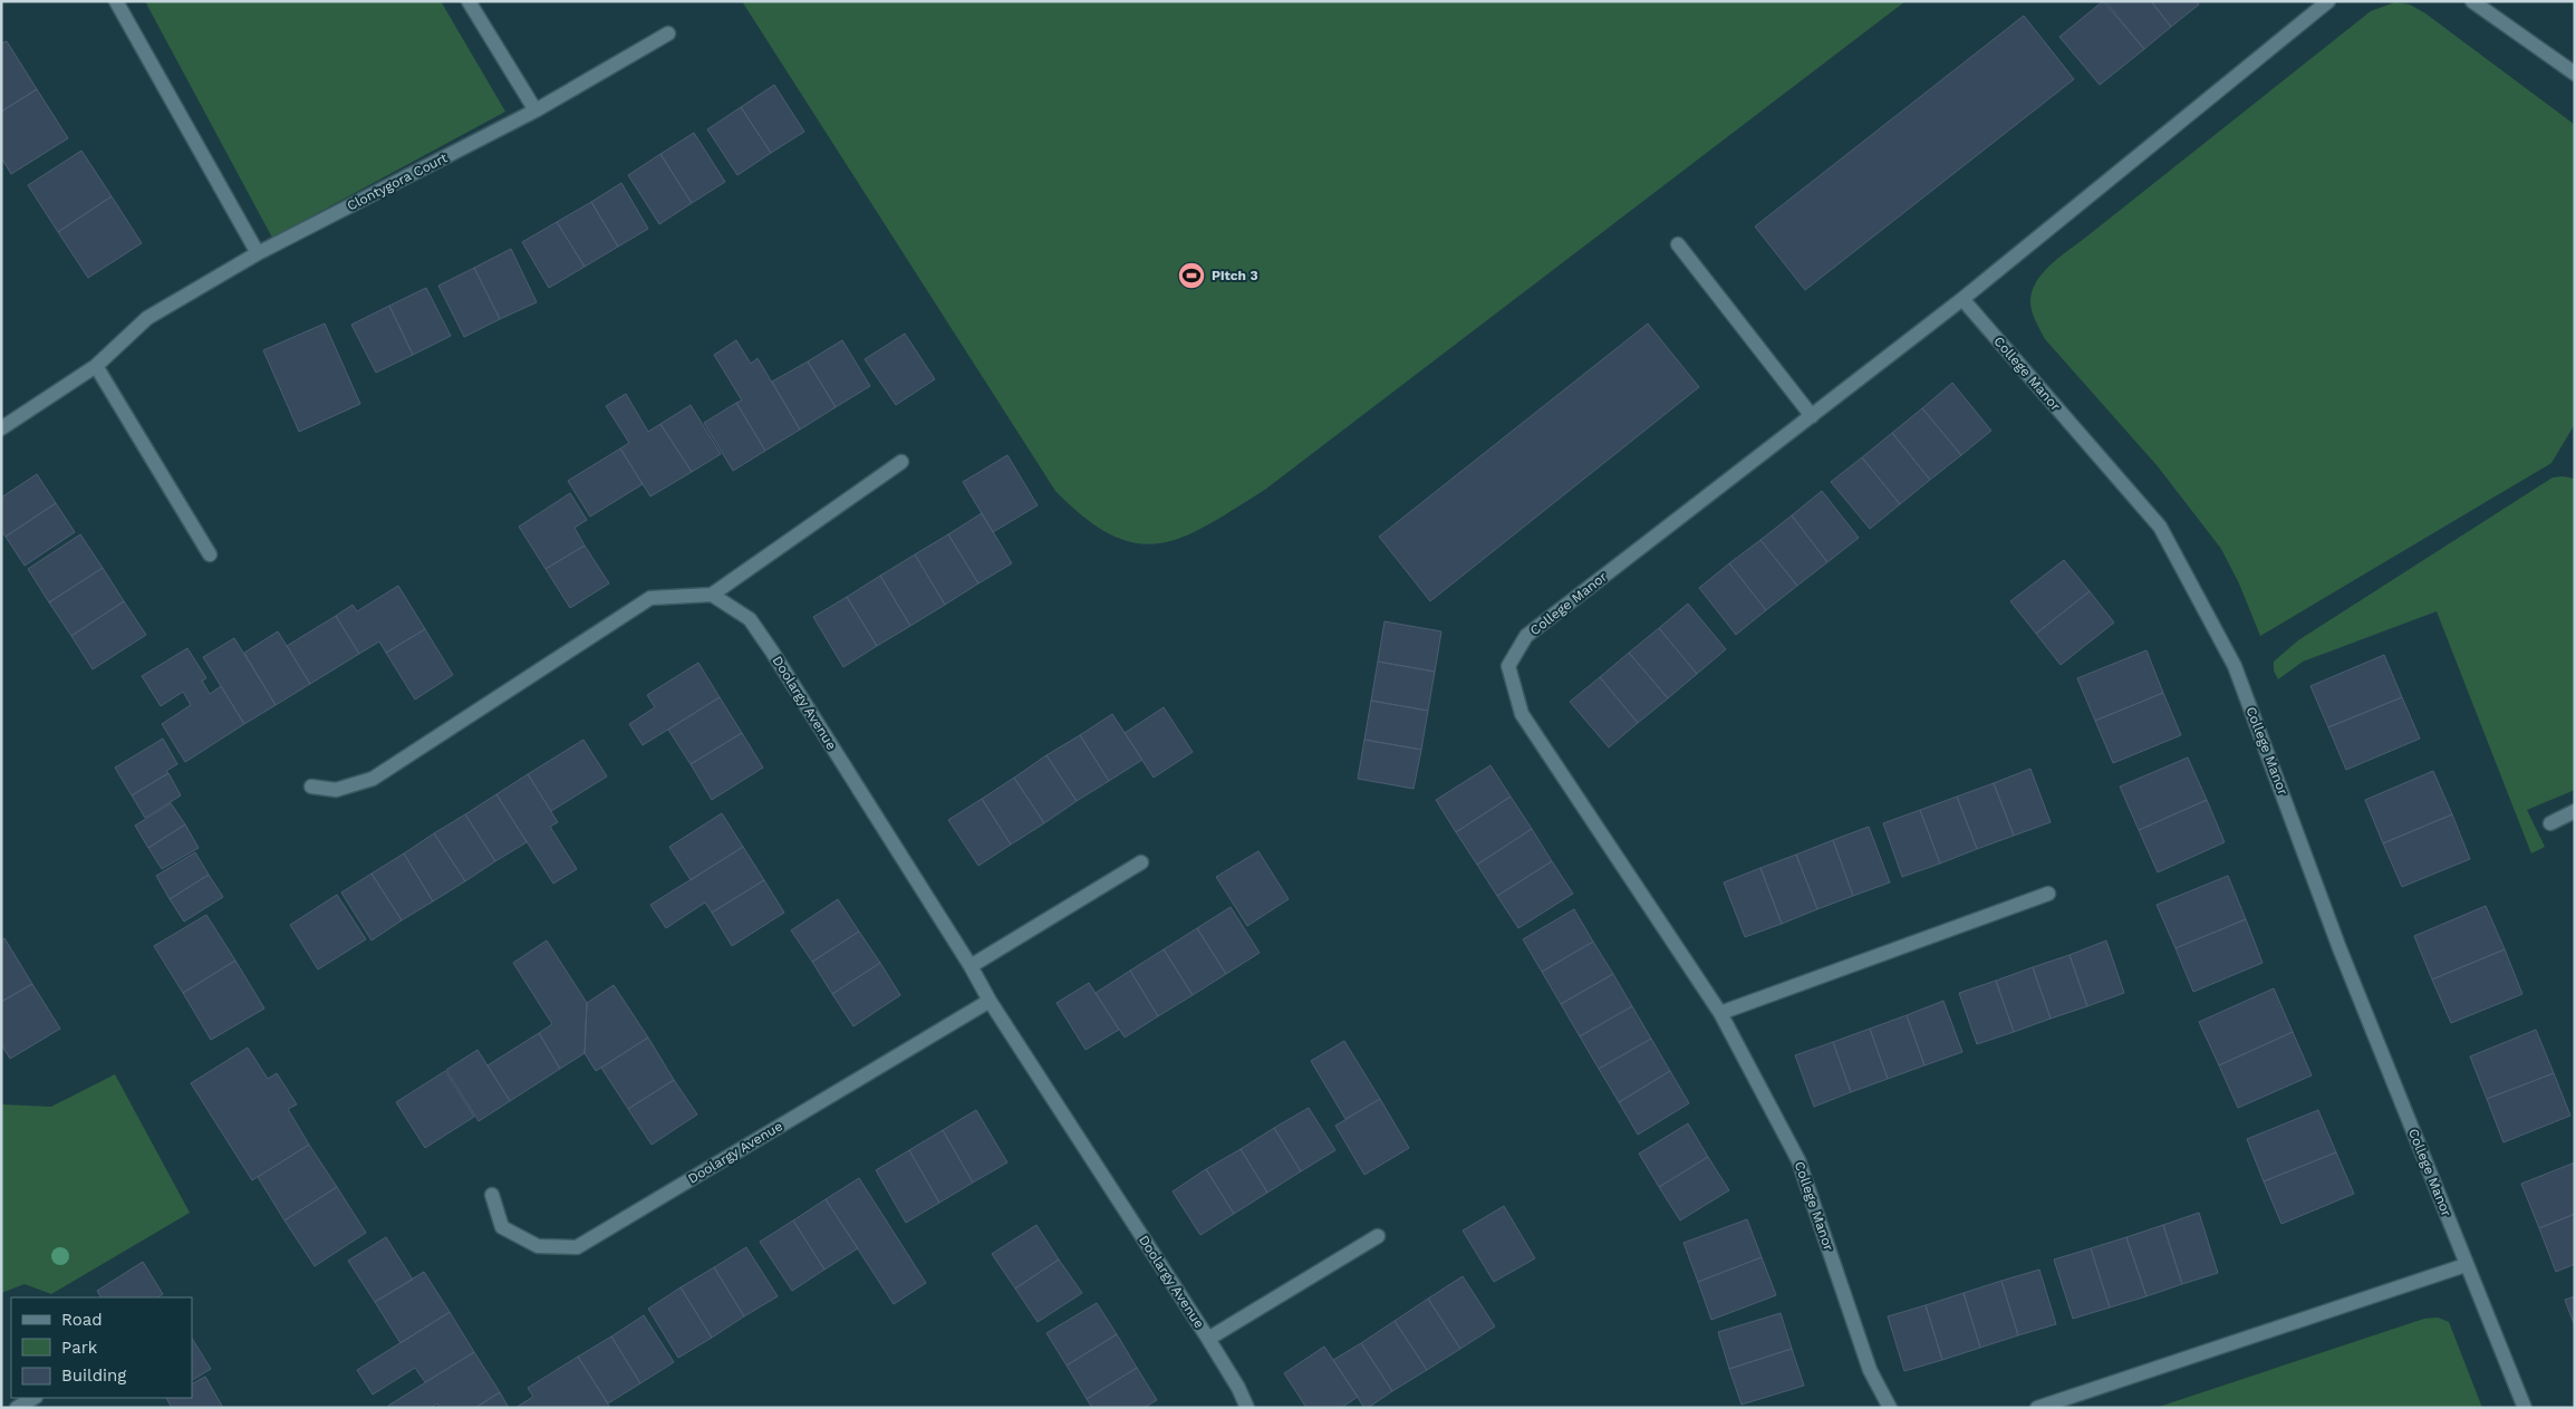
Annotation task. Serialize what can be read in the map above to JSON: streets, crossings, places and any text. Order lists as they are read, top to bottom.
{
  "streets": {
    "street": ["Clontygora Court", "College Manor", "Doolargy Avenue"]
  },
  "places": {
    "sports": ["Pitch 3"]
  },
  "legend": ["Road", "Park", "Building"]
}
